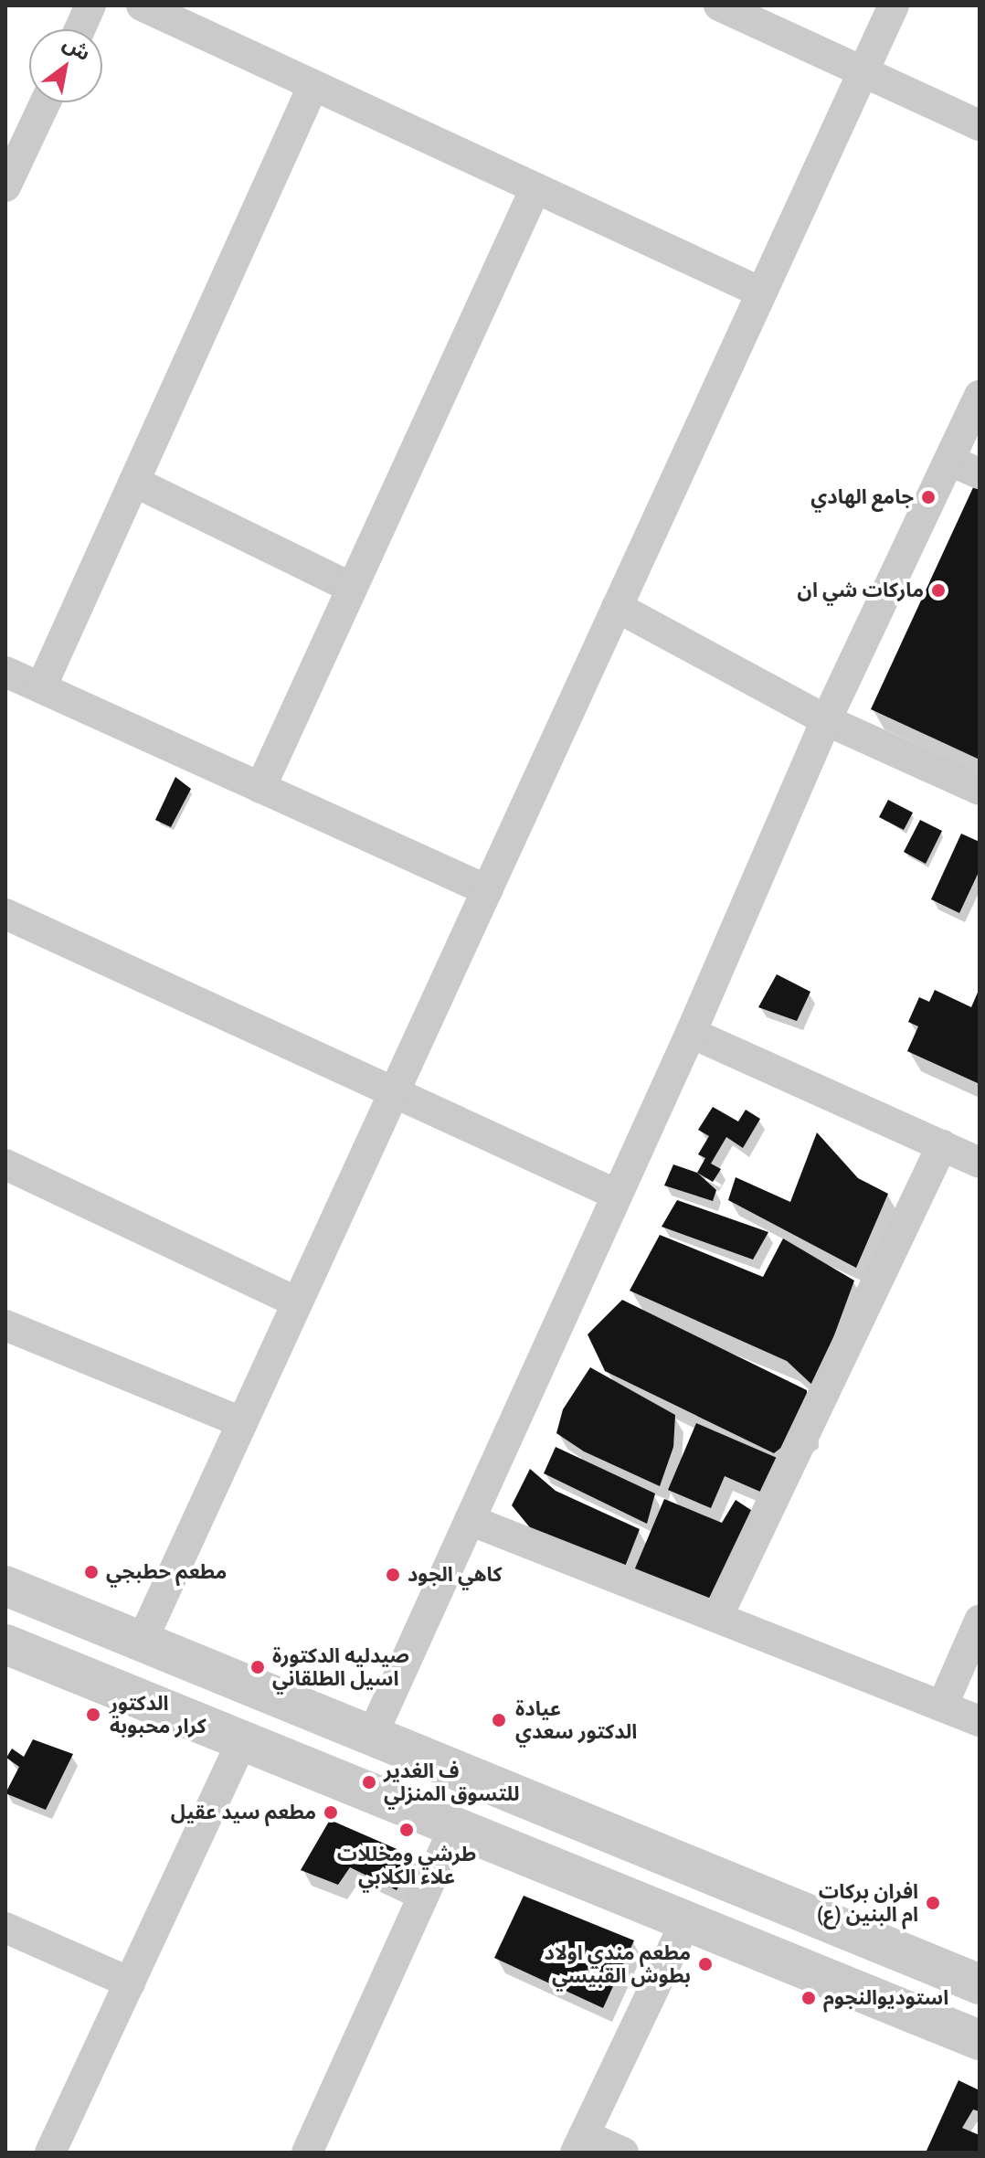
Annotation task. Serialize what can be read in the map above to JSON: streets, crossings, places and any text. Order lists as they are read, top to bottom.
{
  "places": [
    "جامع الهادي",
    "ماركات شي ان",
    "مطعم حطبجي",
    "كاهي الجود",
    "صيدليه الدكتورة اسيل الطلقاني",
    "الدكتور كرار محبوبة",
    "عيادة الدكتور سعدي",
    "ف الغدير للتسوق المنزلي",
    "مطعم سيد عقيل",
    "طرشي ومخللات علاء الكلابي",
    "افران بركات ام البنين (ع)",
    "مطعم مندي اولاد بطوش القبيسي",
    "استوديوالنجوم"
  ],
  "north": "top right"
}
